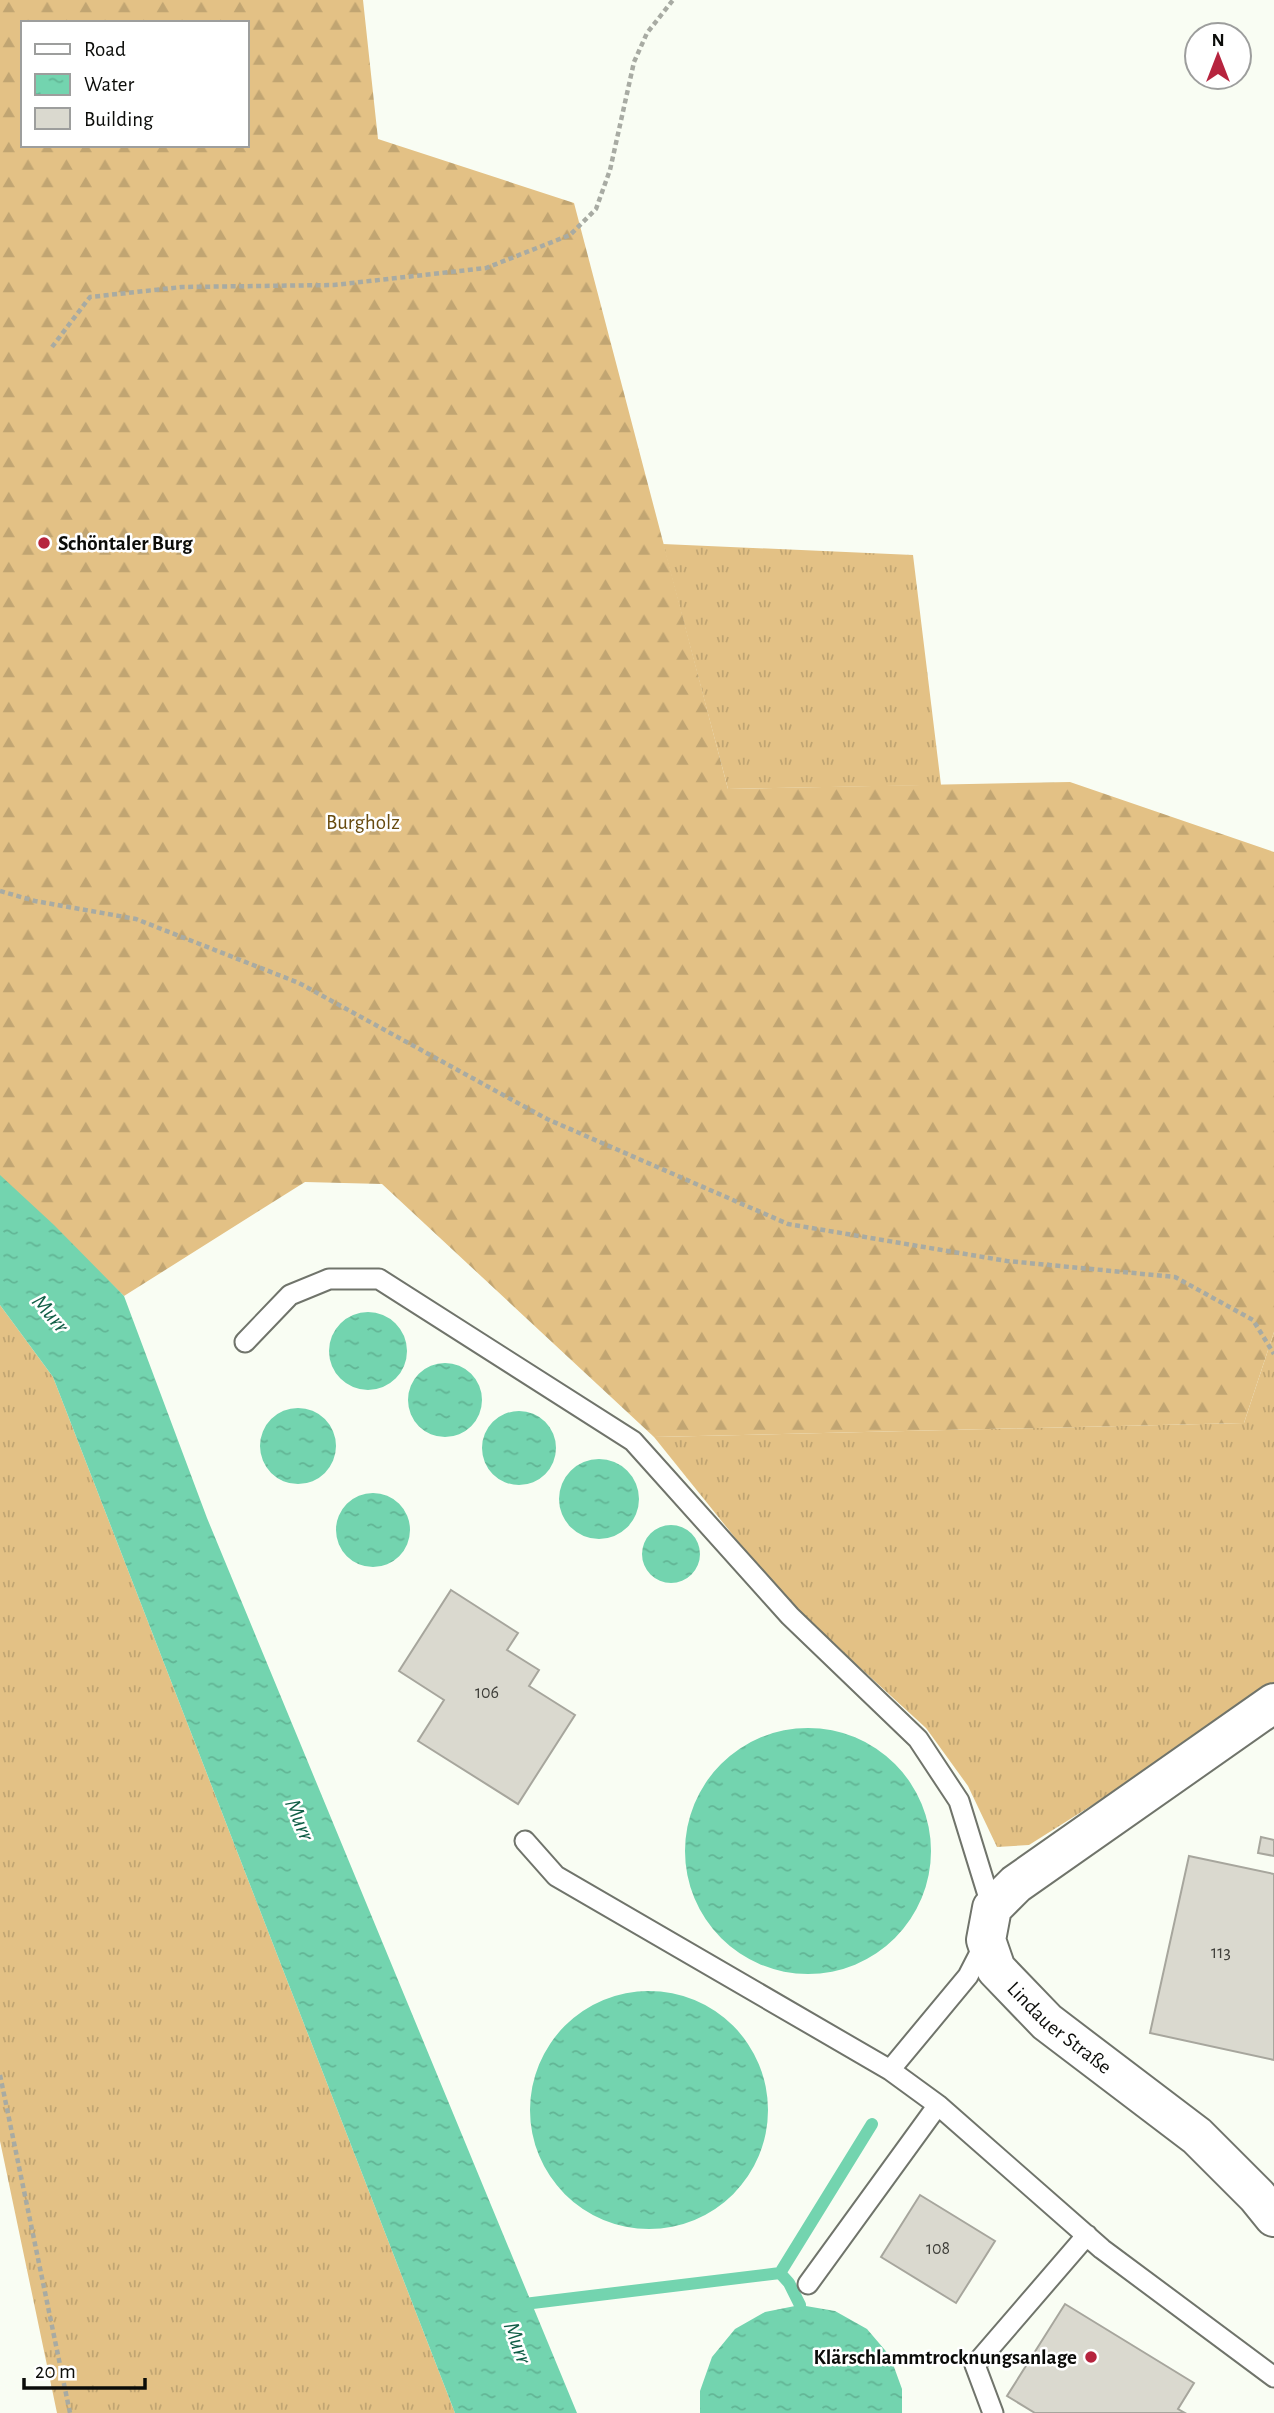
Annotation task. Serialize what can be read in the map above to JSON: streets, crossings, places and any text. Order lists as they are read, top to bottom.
{
  "streets": {
    "street": ["Lindauer Straße"]
  },
  "water": ["Murr"],
  "parks": ["Burgholz"],
  "places": ["Schöntaler Burg", "Klärschlammtrocknungsanlage"],
  "house_numbers": ["106", "113", "108"],
  "legend": ["Road", "Water", "Building"],
  "scale_bar": "20 m",
  "north": "top"
}
